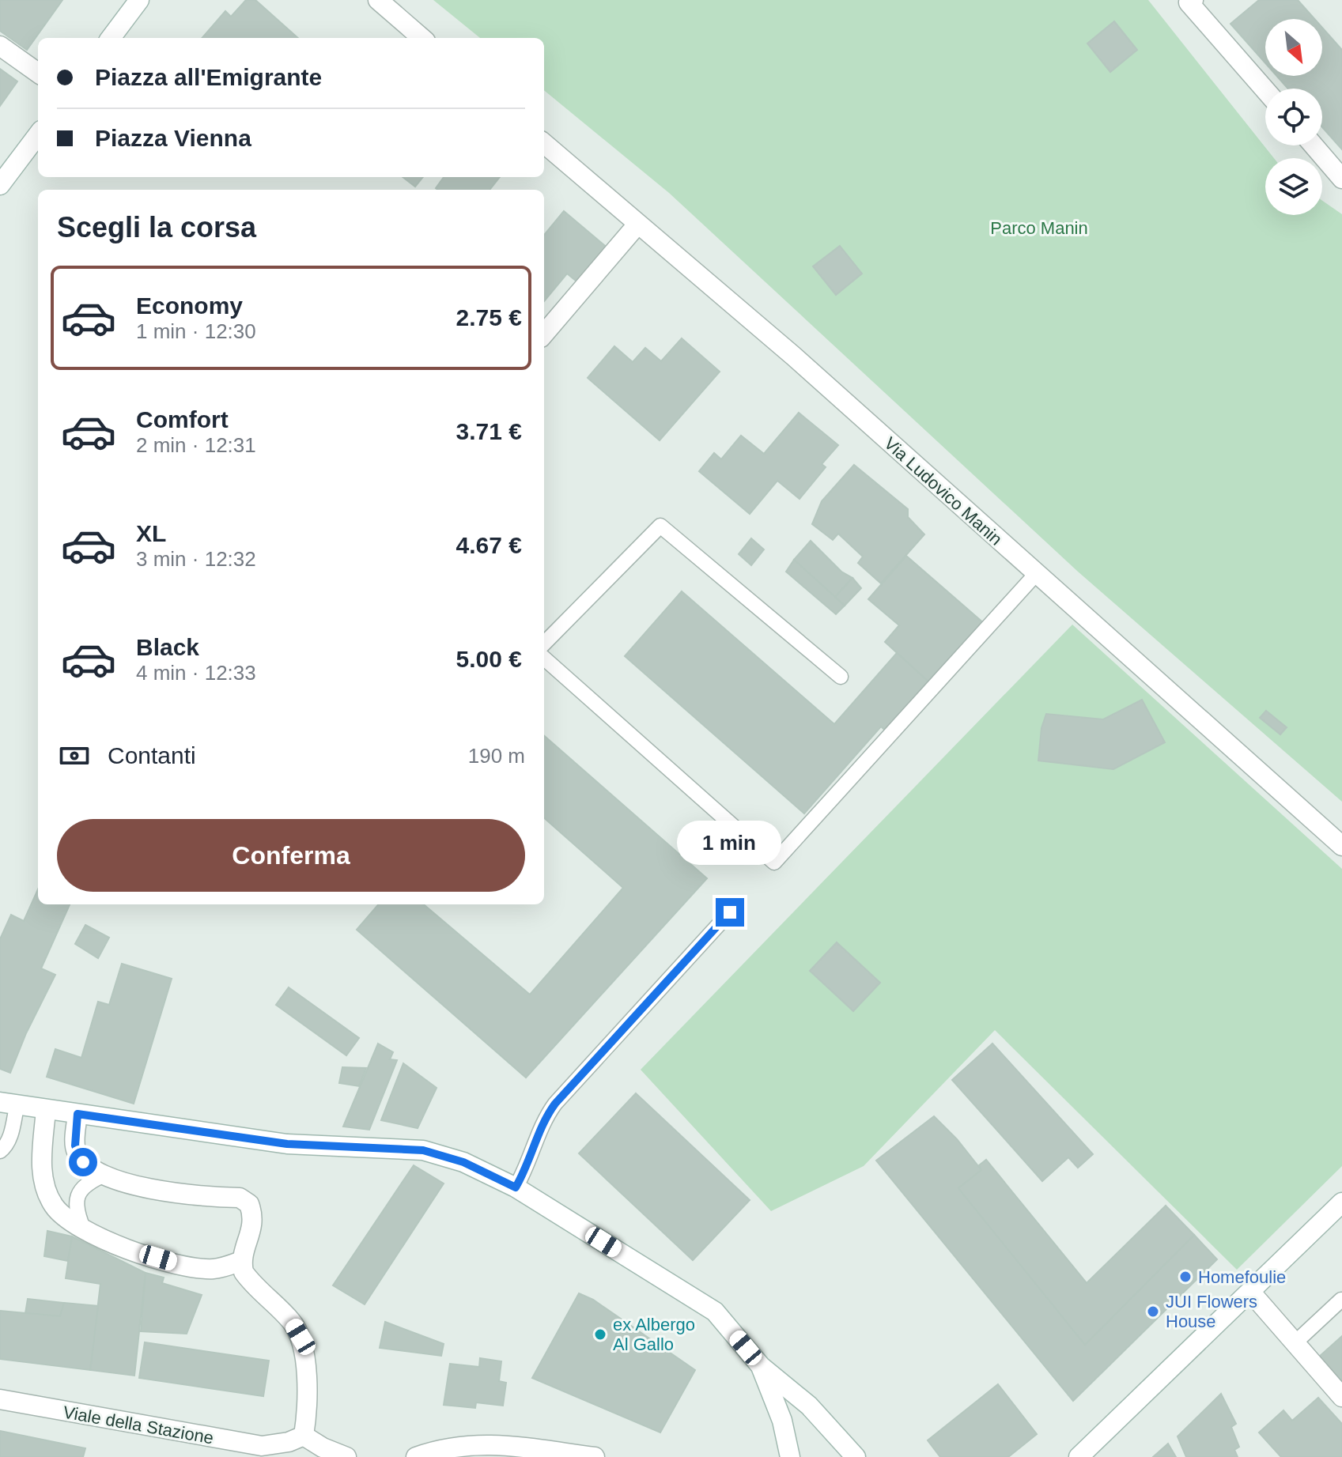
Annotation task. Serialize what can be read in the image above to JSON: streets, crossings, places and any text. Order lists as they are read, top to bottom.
{
  "streets": {
    "street": ["Via Ludovico Manin", "Viale della Stazione"]
  },
  "parks": ["Parco Manin"],
  "places": ["Homefoulie", "JUI Flowers House", "ex Albergo Al Gallo"],
  "north": "bottom right",
  "page": {
    "banner": ["Piazza all'Emigrante", "Piazza Vienna"],
    "heading": "Scegli la corsa",
    "list": [
      {
        "name": "Economy",
        "note": "1 min · 12:30",
        "value": "2.75 €"
      },
      {
        "name": "Comfort",
        "note": "2 min · 12:31",
        "value": "3.71 €"
      },
      {
        "name": "XL",
        "note": "3 min · 12:32",
        "value": "4.67 €"
      },
      {
        "name": "Black",
        "note": "4 min · 12:33",
        "value": "5.00 €"
      }
    ],
    "pay": ["Contanti", "190 m"],
    "buttons": "Conferma",
    "bubble": "1 min"
  }
}
